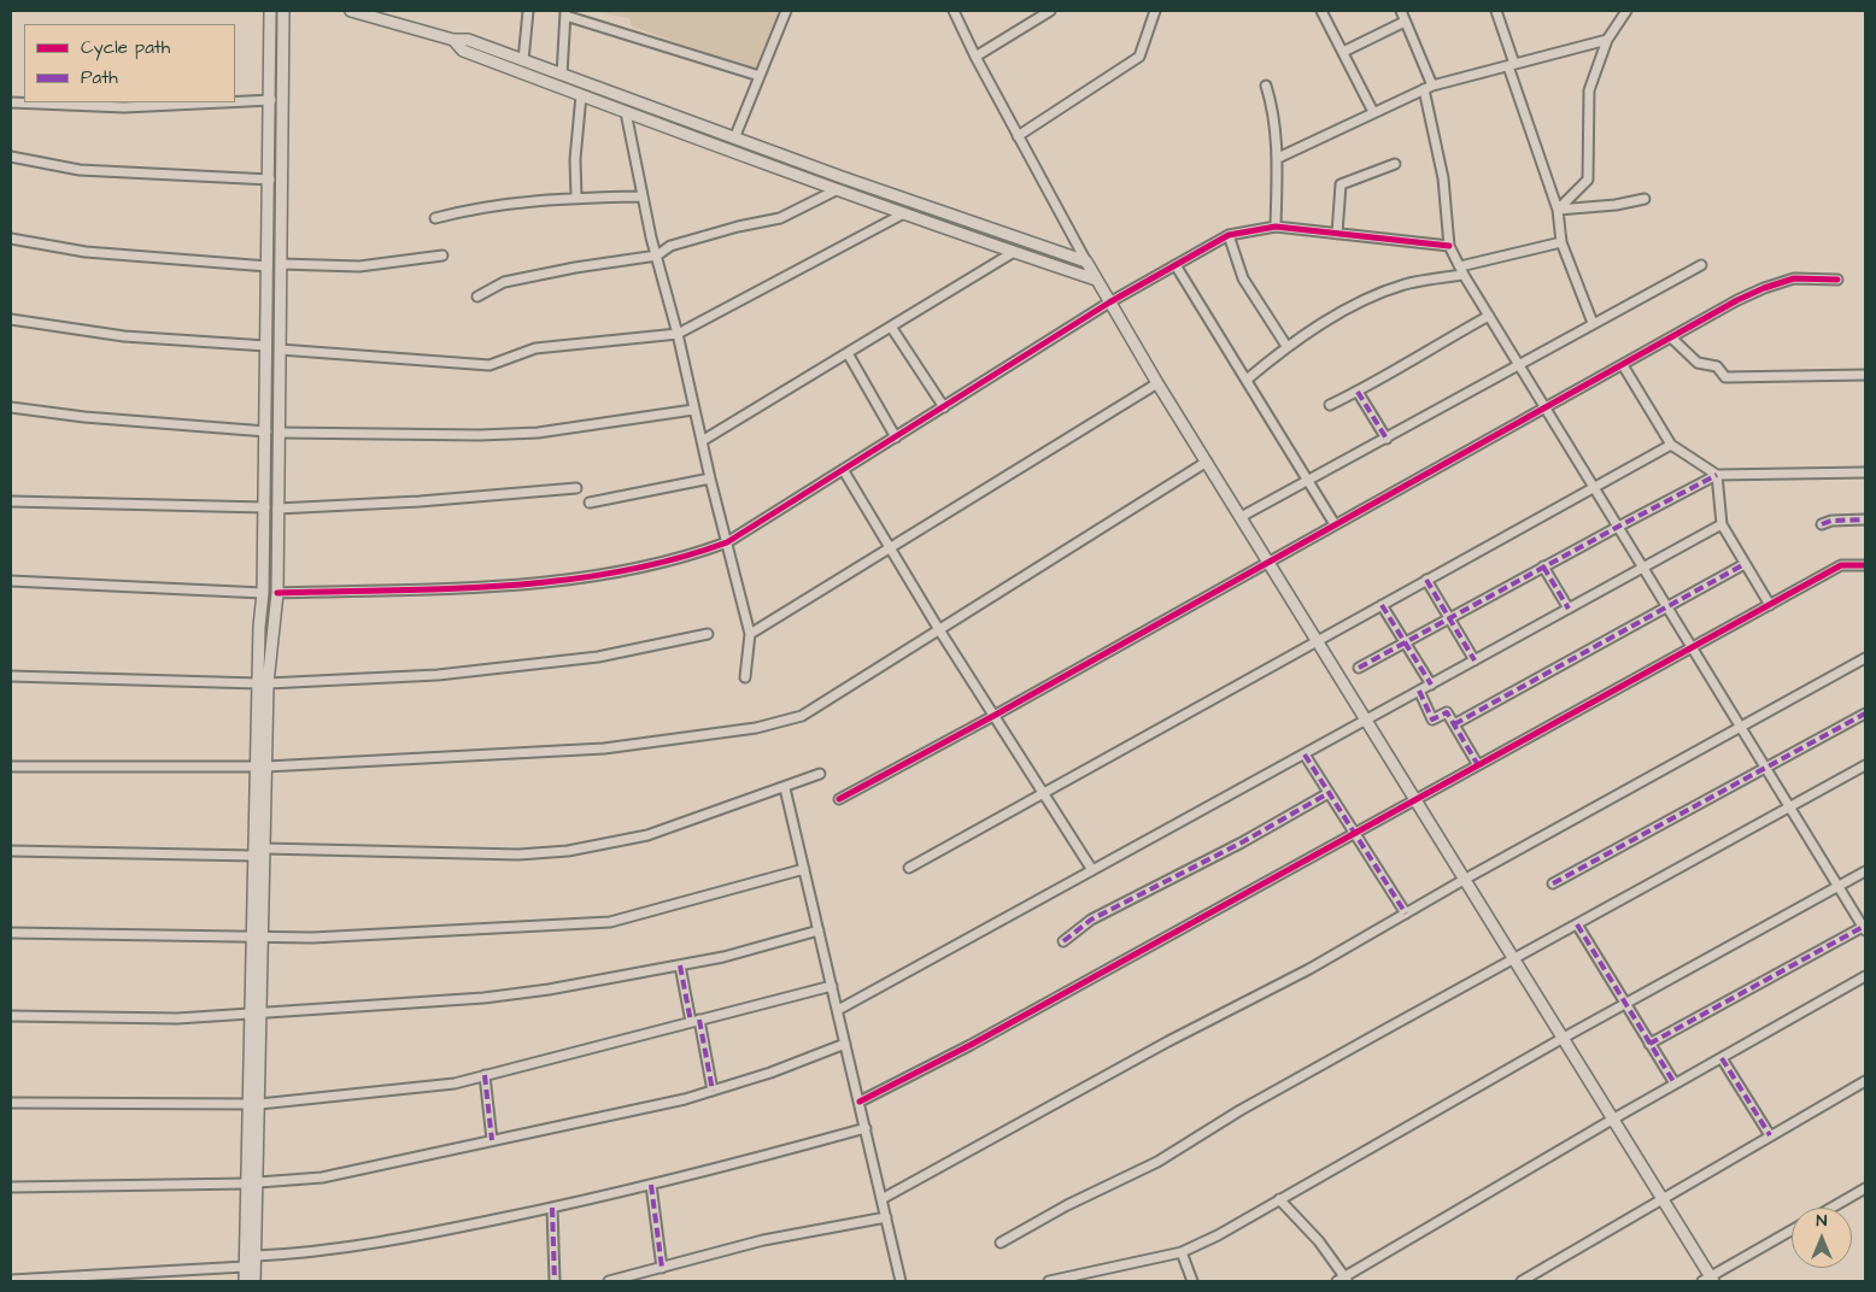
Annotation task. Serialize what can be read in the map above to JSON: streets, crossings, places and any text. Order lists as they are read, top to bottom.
{
  "legend": ["Cycle path", "Path"],
  "north": "top"
}
